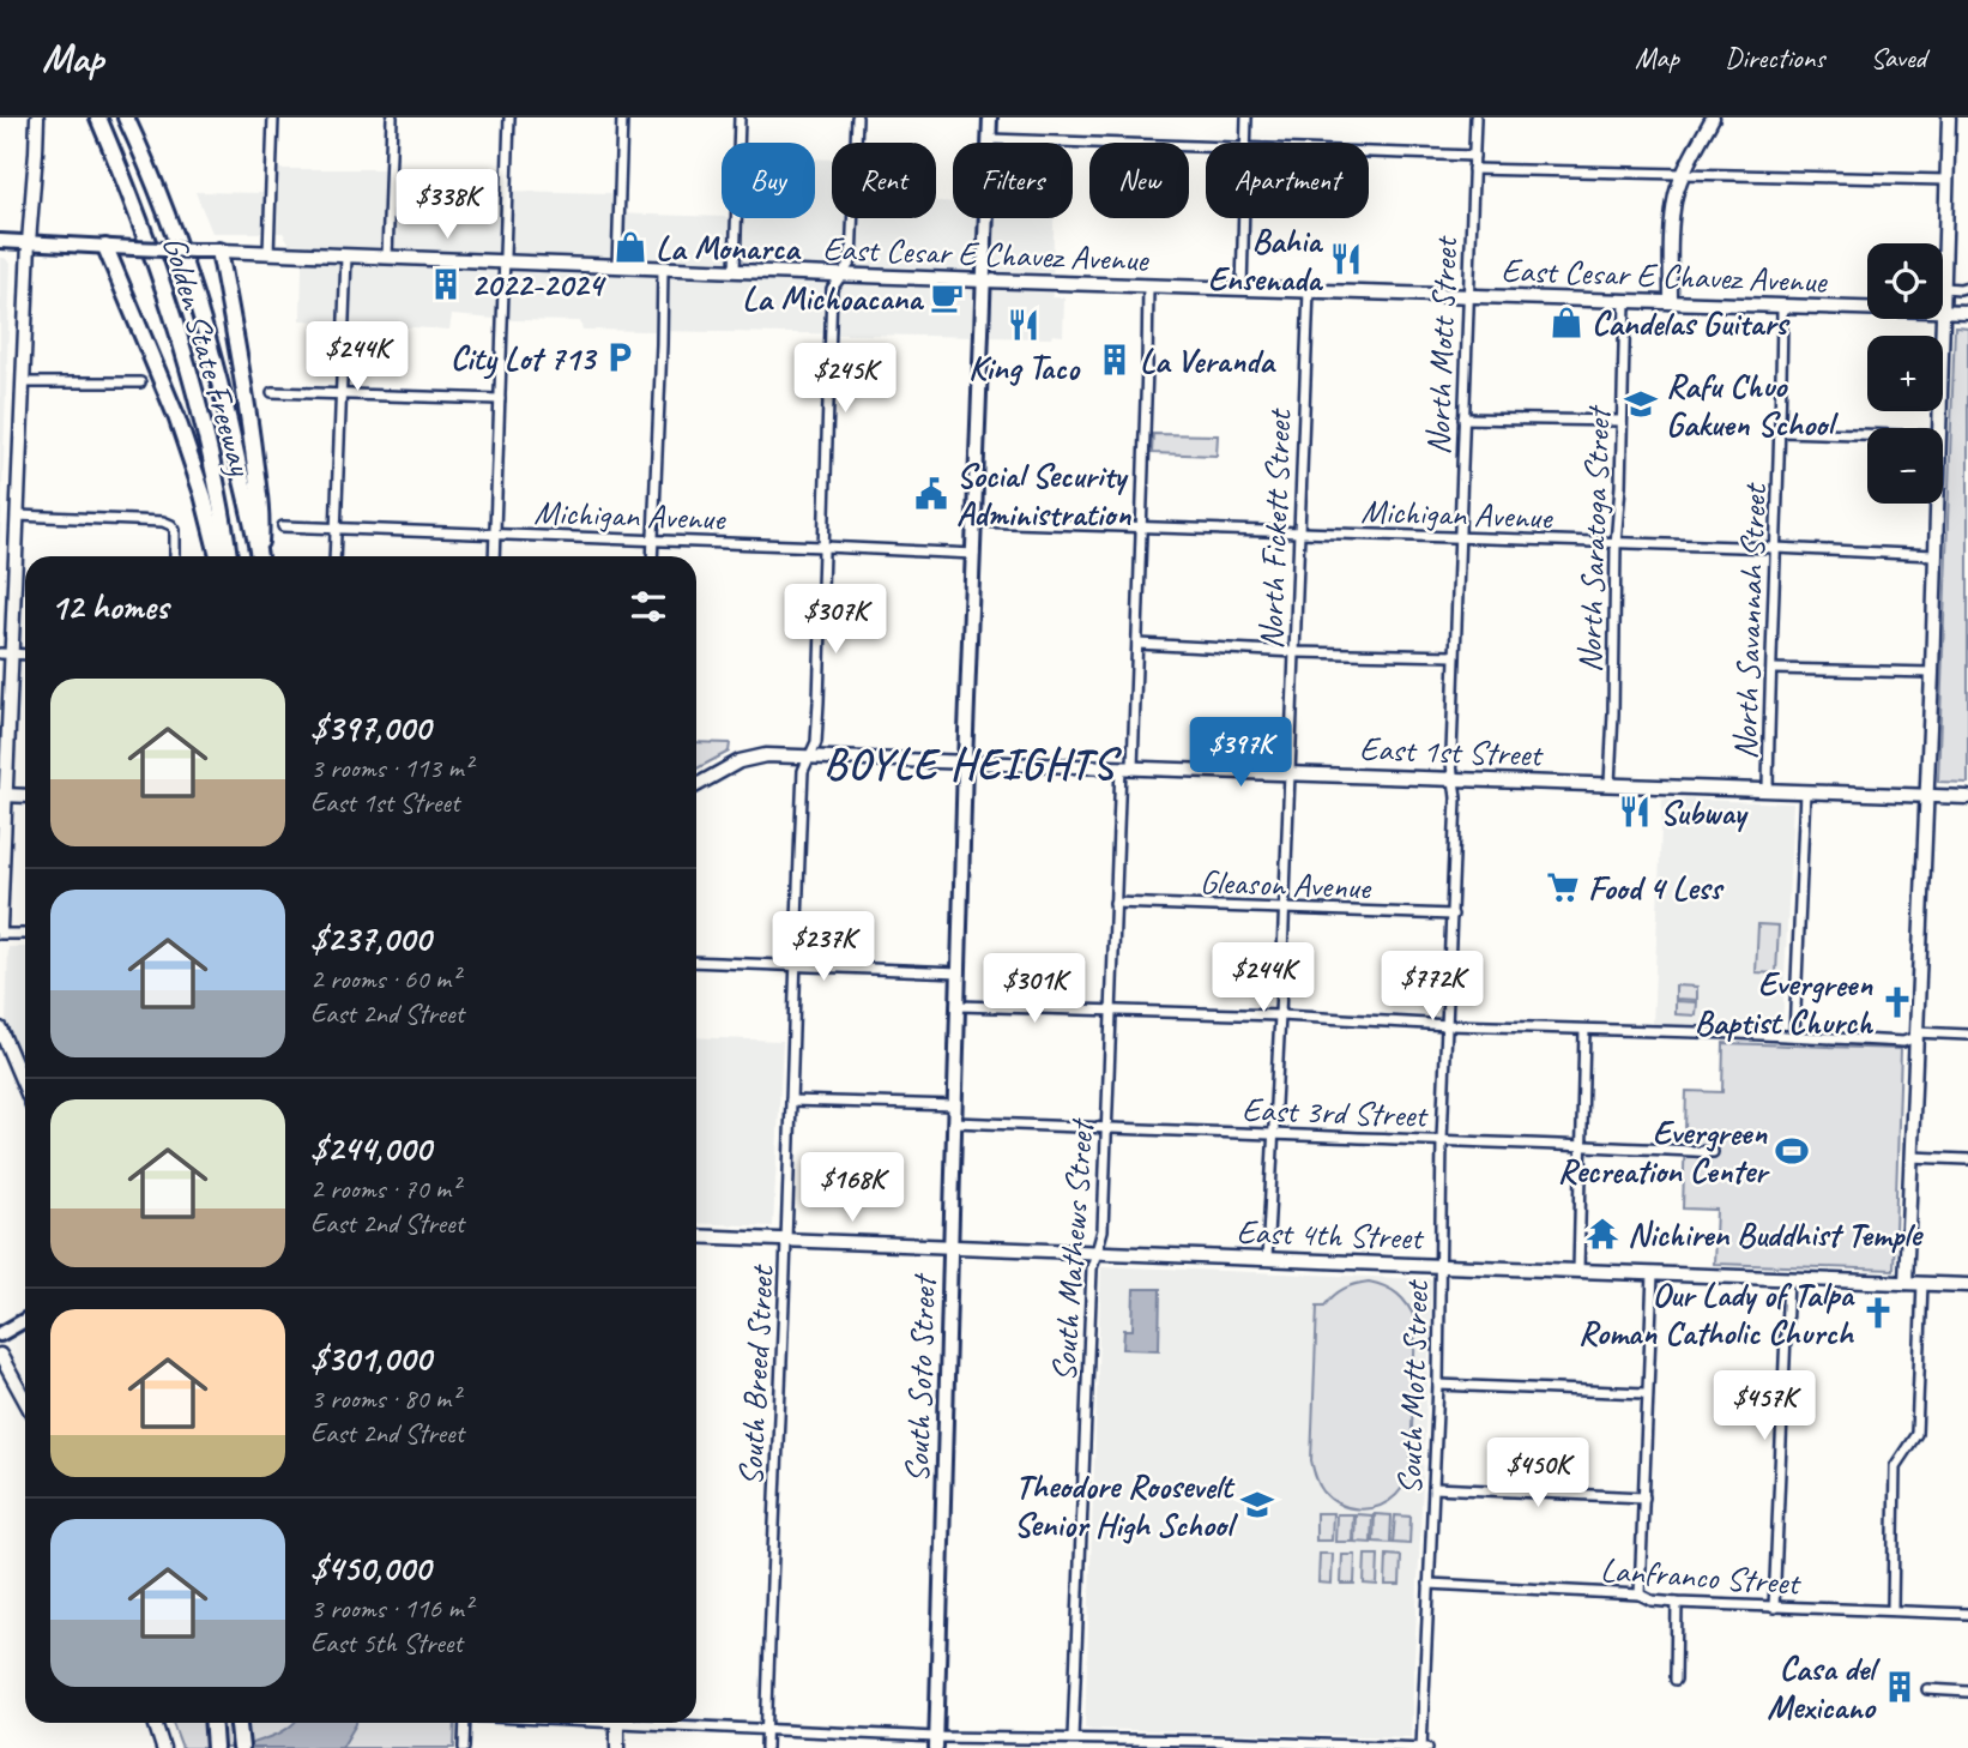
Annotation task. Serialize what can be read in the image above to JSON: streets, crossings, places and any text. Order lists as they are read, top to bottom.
{
  "streets": {
    "highway": ["Golden State Freeway"],
    "main road": ["East Cesar E Chavez Avenue", "South Soto Street"],
    "street": [
      "North Mott Street",
      "Michigan Avenue",
      "North Fickett Street",
      "North Saratoga Street",
      "North Savannah Street",
      "East 1st Street",
      "Gleason Avenue",
      "East 3rd Street",
      "East 4th Street",
      "South Mathews Street",
      "South Breed Street",
      "South Mott Street",
      "Lanfranco Street"
    ]
  },
  "crossings": [
    ["East Cesar E Chavez Avenue", "North Mott Street"],
    ["East Cesar E Chavez Avenue", "North Fickett Street"],
    ["East Cesar E Chavez Avenue", "North Saratoga Street"],
    ["East Cesar E Chavez Avenue", "North Savannah Street"],
    ["East Cesar E Chavez Avenue", "South Mathews Street"],
    ["East Cesar E Chavez Avenue", "South Breed Street"],
    ["East Cesar E Chavez Avenue", "South Soto Street"],
    ["North Mott Street", "Michigan Avenue"],
    ["North Mott Street", "East 1st Street"],
    ["North Mott Street", "South Mott Street"],
    ["Michigan Avenue", "North Fickett Street"],
    ["Michigan Avenue", "North Saratoga Street"],
    ["Michigan Avenue", "North Savannah Street"],
    ["Michigan Avenue", "South Mathews Street"],
    ["Michigan Avenue", "South Breed Street"],
    ["Michigan Avenue", "South Soto Street"],
    ["North Fickett Street", "East 1st Street"],
    ["North Fickett Street", "Gleason Avenue"],
    ["North Fickett Street", "East 3rd Street"],
    ["North Fickett Street", "East 4th Street"],
    ["North Saratoga Street", "East 1st Street"],
    ["North Savannah Street", "East 1st Street"],
    ["East 1st Street", "South Mathews Street"],
    ["East 1st Street", "South Breed Street"],
    ["East 1st Street", "South Soto Street"],
    ["East 1st Street", "South Mott Street"],
    ["Gleason Avenue", "South Mathews Street"],
    ["Gleason Avenue", "South Mott Street"],
    ["East 3rd Street", "South Mathews Street"],
    ["East 3rd Street", "South Soto Street"],
    ["East 3rd Street", "South Mott Street"],
    ["East 4th Street", "South Mathews Street"],
    ["East 4th Street", "South Breed Street"],
    ["East 4th Street", "South Soto Street"],
    ["East 4th Street", "South Mott Street"],
    ["South Mott Street", "Lanfranco Street"]
  ],
  "districts": ["BOYLE HEIGHTS"],
  "places": {
    "shop": ["La Monarca", "Candelas Guitars"],
    "restaurant": ["Bahia Ensenada", "King Taco", "Subway"],
    "building": ["2022-2024", "La Veranda", "Casa del Mexicano"],
    "cafe": ["La Michoacana"],
    "parking": ["City Lot 713"],
    "school or university": ["Rafu Chuo Gakuen School", "Theodore Roosevelt Senior High School"],
    "public building": ["Social Security Administration"],
    "supermarket": ["Food 4 Less"],
    "church": ["Evergreen Baptist Church", "Our Lady of Talpa Roman Catholic Church"],
    "sports": ["Evergreen Recreation Center"],
    "temple": ["Nichiren Buddhist Temple"]
  },
  "page": {
    "header": "Map",
    "nav": ["Map", "Directions", "Saved"],
    "chip": [
      "Buy",
      "Rent",
      "Filters",
      "New",
      "Apartment"
    ],
    "price": [
      "$338K",
      "$244K",
      "$245K",
      "$307K",
      "$397K",
      "$237K",
      "$244K",
      "$772K",
      "$301K",
      "$168K",
      "$457K",
      "$450K"
    ],
    "map_buttons": ["+", "−"],
    "heading": "12 homes",
    "list": [
      {
        "name": "$397,000",
        "note": "3 rooms · 113 m² · East 1st Street"
      },
      {
        "name": "$237,000",
        "note": "2 rooms · 60 m² · East 2nd Street"
      },
      {
        "name": "$244,000",
        "note": "2 rooms · 70 m² · East 2nd Street"
      },
      {
        "name": "$301,000",
        "note": "3 rooms · 80 m² · East 2nd Street"
      },
      {
        "name": "$450,000",
        "note": "3 rooms · 116 m² · East 5th Street"
      }
    ]
  }
}
